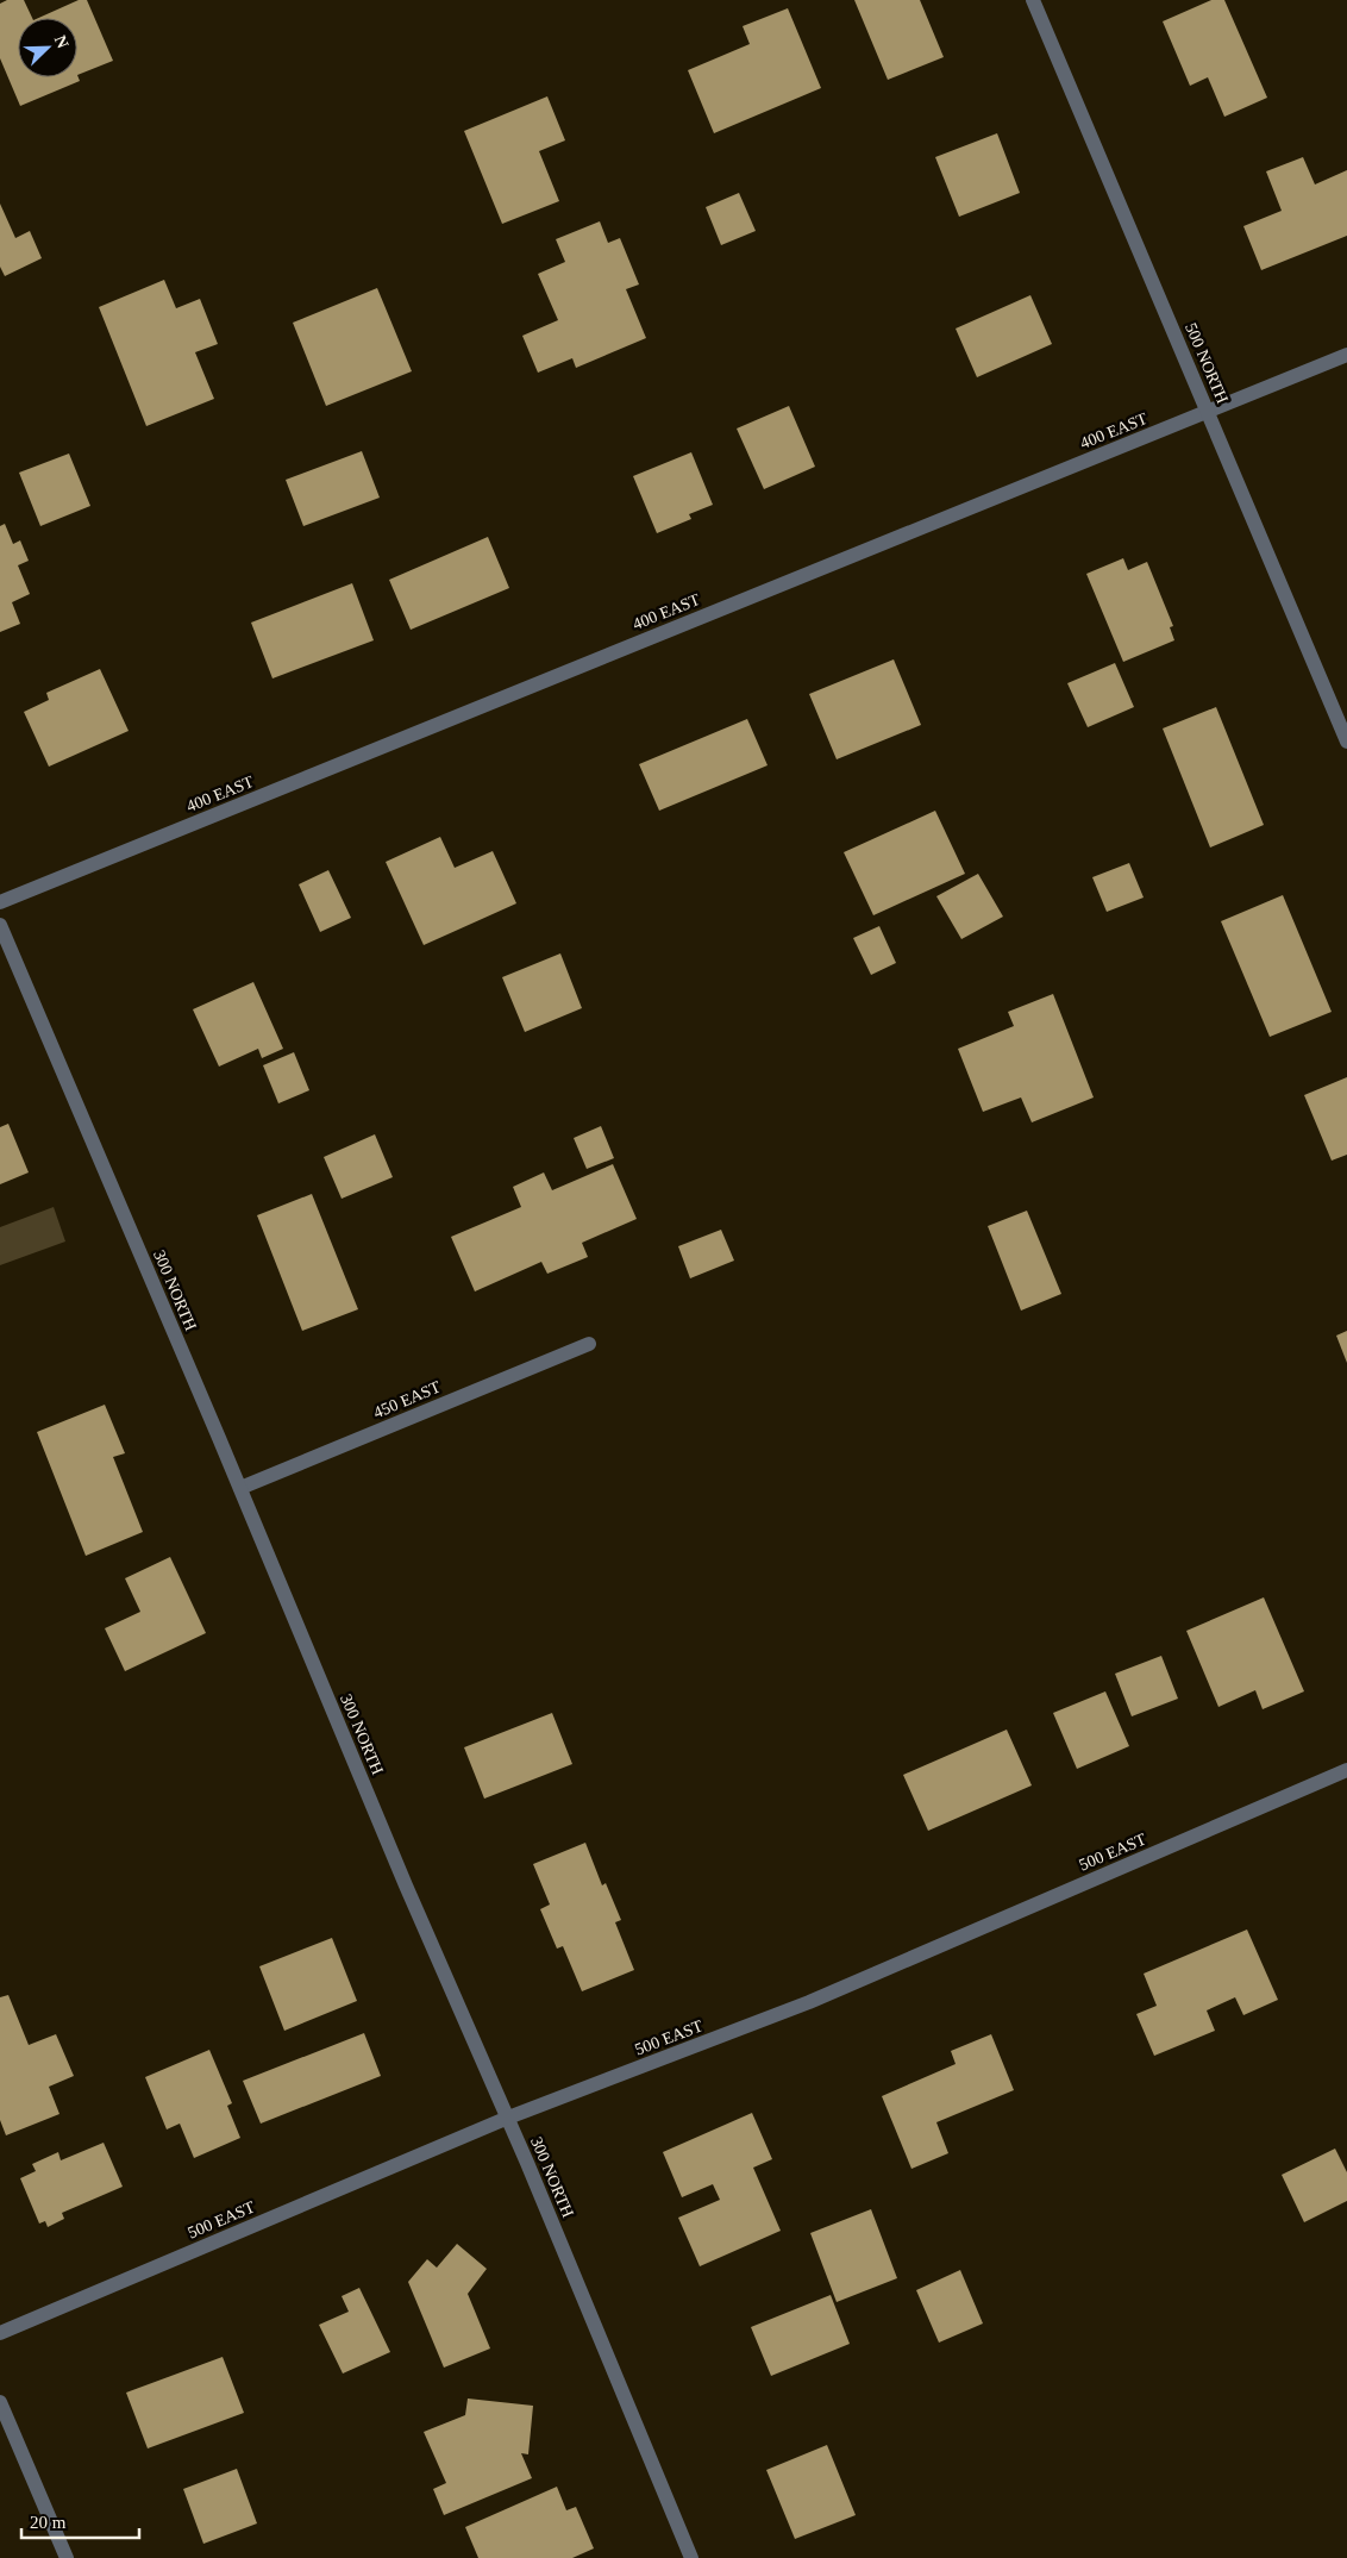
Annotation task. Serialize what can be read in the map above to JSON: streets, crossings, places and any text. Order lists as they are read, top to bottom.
{
  "streets": {
    "street": [
      "500 NORTH",
      "400 EAST",
      "300 NORTH",
      "450 EAST",
      "500 EAST"
    ]
  },
  "crossings": [
    ["500 NORTH", "400 EAST"],
    ["300 NORTH", "450 EAST"],
    ["300 NORTH", "500 EAST"]
  ],
  "scale_bar": "20 m",
  "north": "top right"
}
